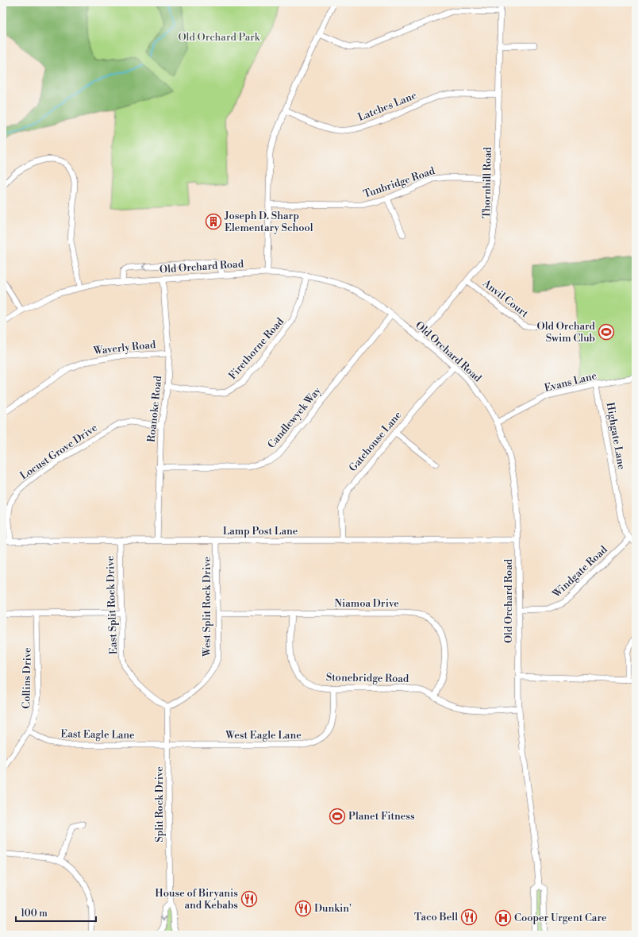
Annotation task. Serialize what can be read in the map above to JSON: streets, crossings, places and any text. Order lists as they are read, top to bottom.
{
  "streets": {
    "street": [
      "Latches Lane",
      "Tunbridge Road",
      "Thornhill Road",
      "Old Orchard Road",
      "Anvil Court",
      "Waverly Road",
      "Firethorne Road",
      "Evans Lane",
      "Roanoke Road",
      "Candlewyck Way",
      "Highgate Lane",
      "Gatehouse Lane",
      "Locust Grove Drive",
      "Lamp Post Lane",
      "Windgate Road",
      "Niamoa Drive",
      "East Split Rock Drive",
      "West Split Rock Drive",
      "Collins Drive",
      "Stonebridge Road",
      "East Eagle Lane",
      "West Eagle Lane",
      "Split Rock Drive"
    ]
  },
  "crossings": [
    ["Latches Lane", "Thornhill Road"],
    ["Tunbridge Road", "Thornhill Road"],
    ["Thornhill Road", "Old Orchard Road"],
    ["Thornhill Road", "Anvil Court"],
    ["Old Orchard Road", "Firethorne Road"],
    ["Old Orchard Road", "Evans Lane"],
    ["Old Orchard Road", "Roanoke Road"],
    ["Old Orchard Road", "Candlewyck Way"],
    ["Old Orchard Road", "Gatehouse Lane"],
    ["Old Orchard Road", "Lamp Post Lane"],
    ["Old Orchard Road", "Windgate Road"],
    ["Old Orchard Road", "Stonebridge Road"],
    ["Waverly Road", "Roanoke Road"],
    ["Firethorne Road", "Roanoke Road"],
    ["Evans Lane", "Highgate Lane"],
    ["Roanoke Road", "Candlewyck Way"],
    ["Roanoke Road", "Locust Grove Drive"],
    ["Roanoke Road", "Lamp Post Lane"],
    ["Highgate Lane", "Windgate Road"],
    ["Gatehouse Lane", "Lamp Post Lane"],
    ["Locust Grove Drive", "Lamp Post Lane"],
    ["Lamp Post Lane", "East Split Rock Drive"],
    ["Lamp Post Lane", "West Split Rock Drive"],
    ["Niamoa Drive", "West Split Rock Drive"],
    ["Niamoa Drive", "Stonebridge Road"],
    ["East Split Rock Drive", "West Split Rock Drive"],
    ["East Split Rock Drive", "Split Rock Drive"],
    ["West Split Rock Drive", "Split Rock Drive"],
    ["Collins Drive", "East Eagle Lane"],
    ["Stonebridge Road", "West Eagle Lane"],
    ["East Eagle Lane", "West Eagle Lane"],
    ["East Eagle Lane", "Split Rock Drive"],
    ["West Eagle Lane", "Split Rock Drive"]
  ],
  "parks": ["Old Orchard Park"],
  "places": {
    "building": ["Joseph D. Sharp Elementary School"],
    "sports": ["Old Orchard Swim Club", "Planet Fitness"],
    "restaurant": ["House of Biryanis and Kebabs", "Dunkin'", "Taco Bell"],
    "hospital": ["Cooper Urgent Care"]
  },
  "scale_bar": "100 m"
}
